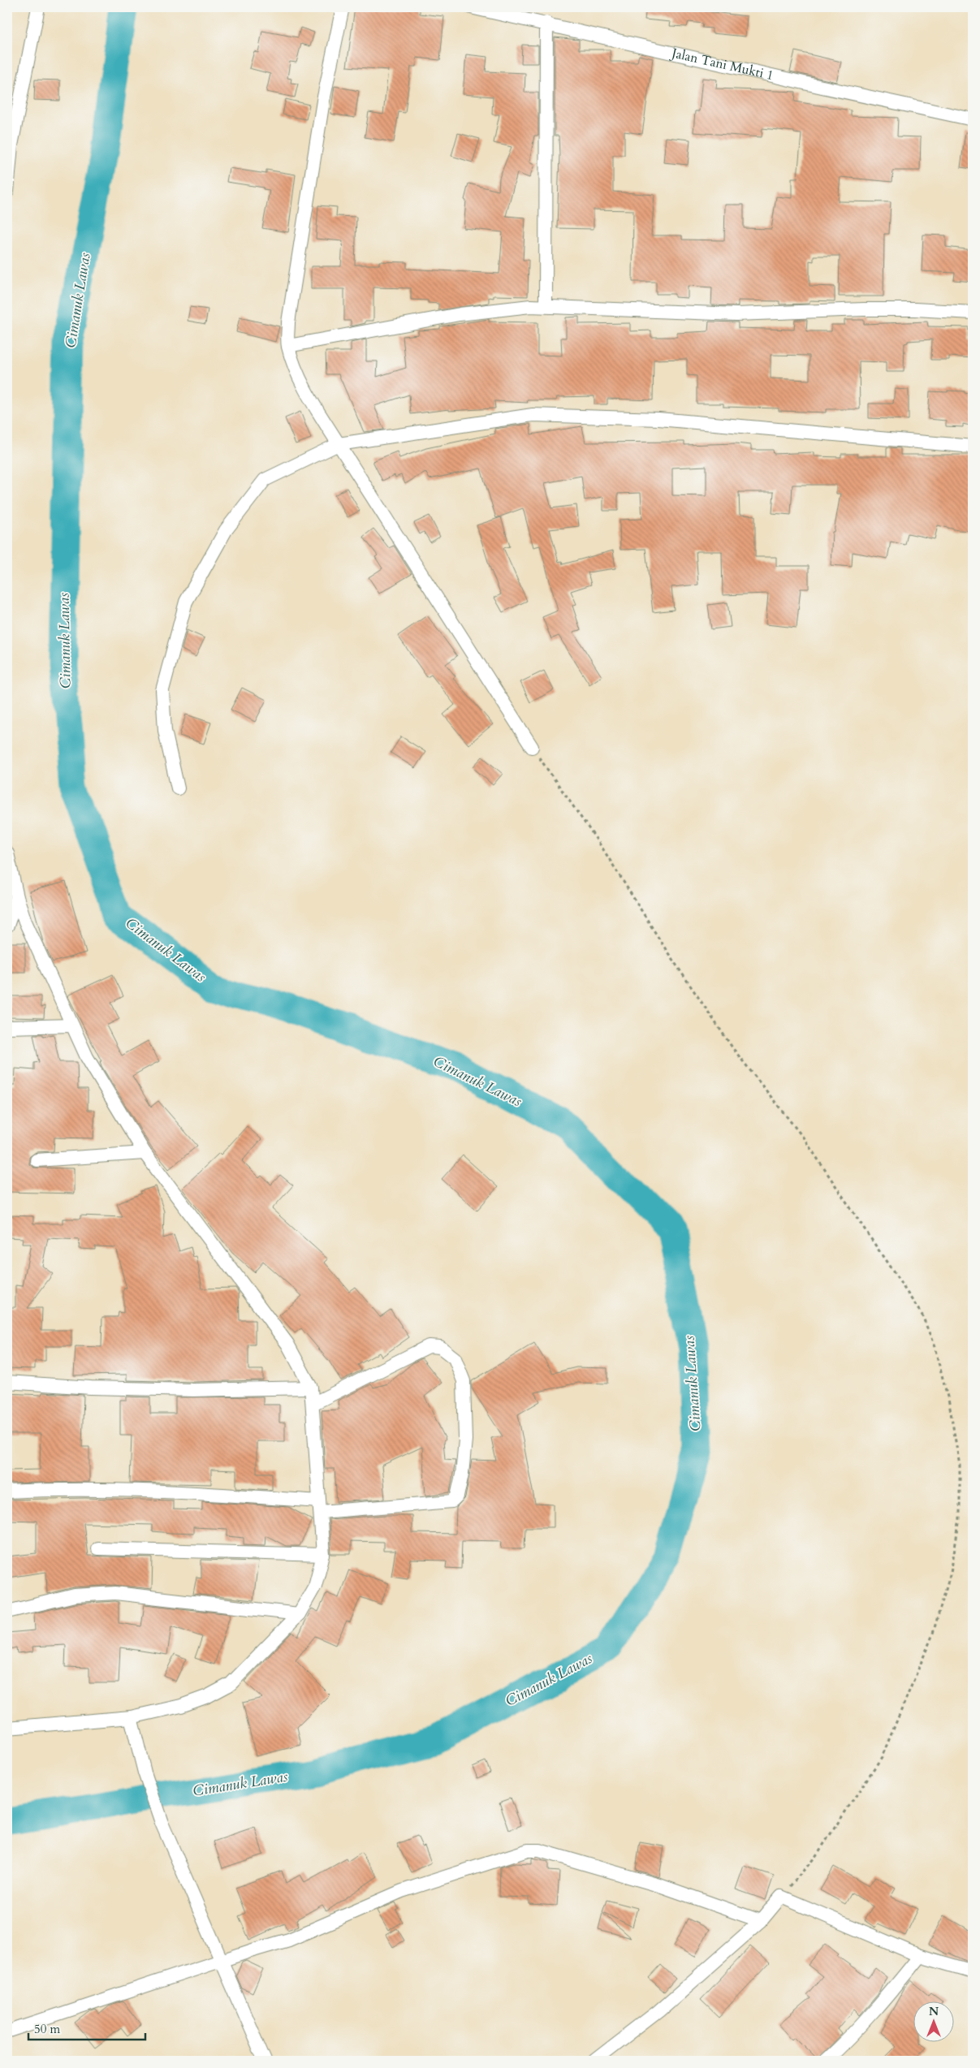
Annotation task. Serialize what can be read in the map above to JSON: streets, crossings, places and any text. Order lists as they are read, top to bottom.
{
  "streets": {
    "street": ["Jalan Tani Mukti 1"]
  },
  "water": ["Cimanuk Lawas"],
  "scale_bar": "50 m",
  "north": "top"
}
